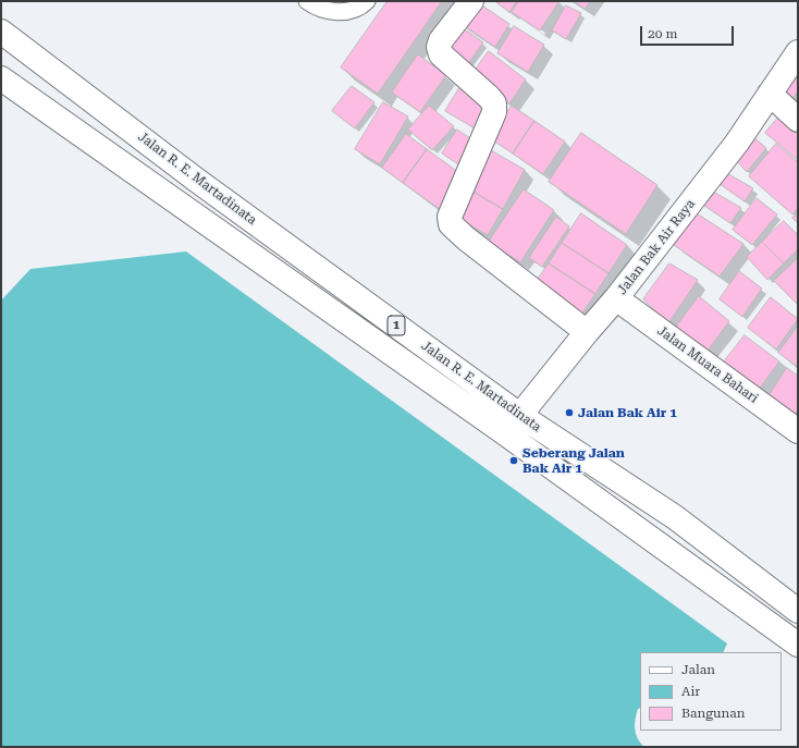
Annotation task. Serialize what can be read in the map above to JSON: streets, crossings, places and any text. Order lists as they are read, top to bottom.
{
  "streets": {
    "main road": [
      "Jalan R. E. Martadinata",
      "Jalan Bak Air Raya",
      "1",
      "Jalan Muara Bahari"
    ]
  },
  "crossings": [
    ["Jalan R. E. Martadinata", "Jalan Bak Air Raya"],
    ["Jalan Bak Air Raya", "Jalan Muara Bahari"]
  ],
  "places": ["Jalan Bak Air 1", "Seberang Jalan Bak Air 1"],
  "legend": ["Jalan", "Air", "Bangunan"],
  "scale_bar": "20 m"
}
